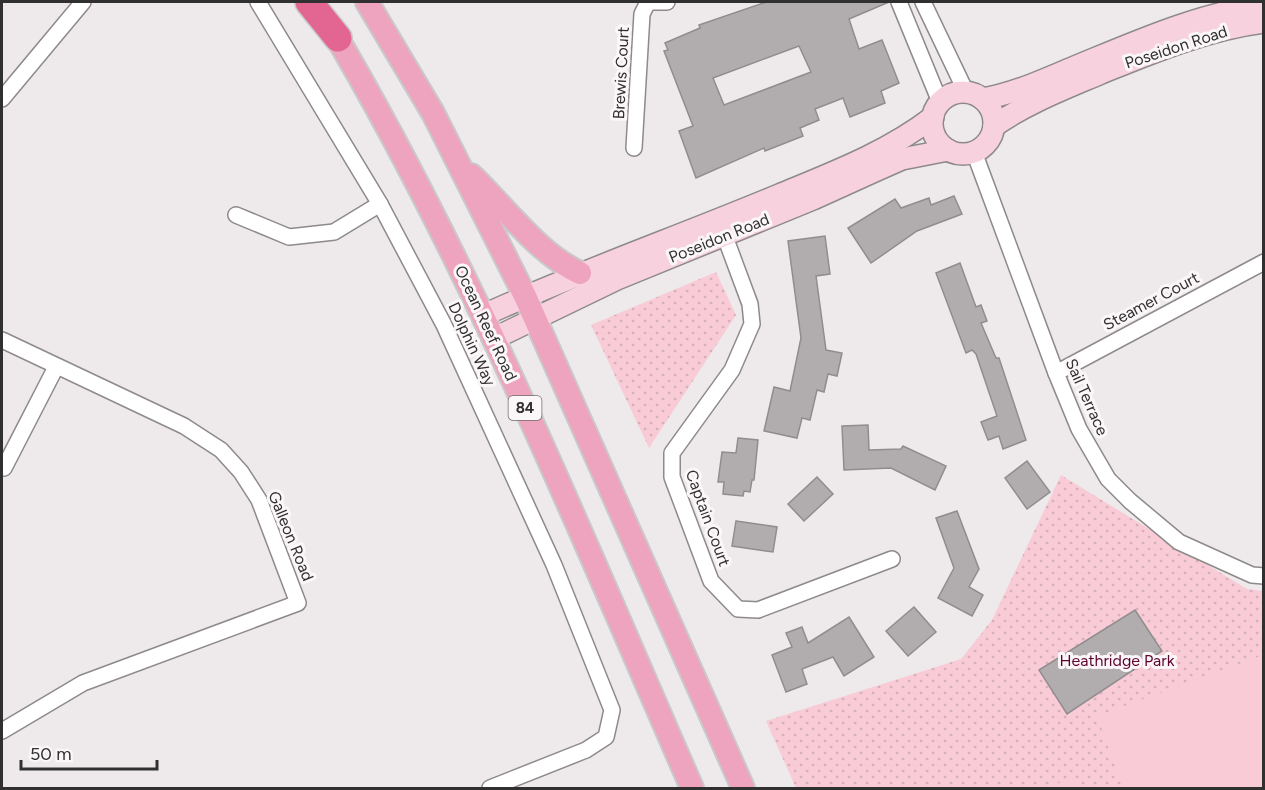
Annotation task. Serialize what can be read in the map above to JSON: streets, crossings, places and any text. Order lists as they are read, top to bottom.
{
  "streets": {
    "main road": ["Ocean Reef Road", "84"],
    "street": [
      "Poseidon Road",
      "Brewis Court",
      "Steamer Court",
      "Dolphin Way",
      "Sail Terrace",
      "Captain Court",
      "Galleon Road"
    ]
  },
  "crossings": [
    ["Poseidon Road", "Ocean Reef Road"],
    ["Poseidon Road", "Sail Terrace"],
    ["Poseidon Road", "Captain Court"],
    ["Steamer Court", "Sail Terrace"]
  ],
  "parks": ["Heathridge Park"],
  "scale_bar": "50 m"
}
